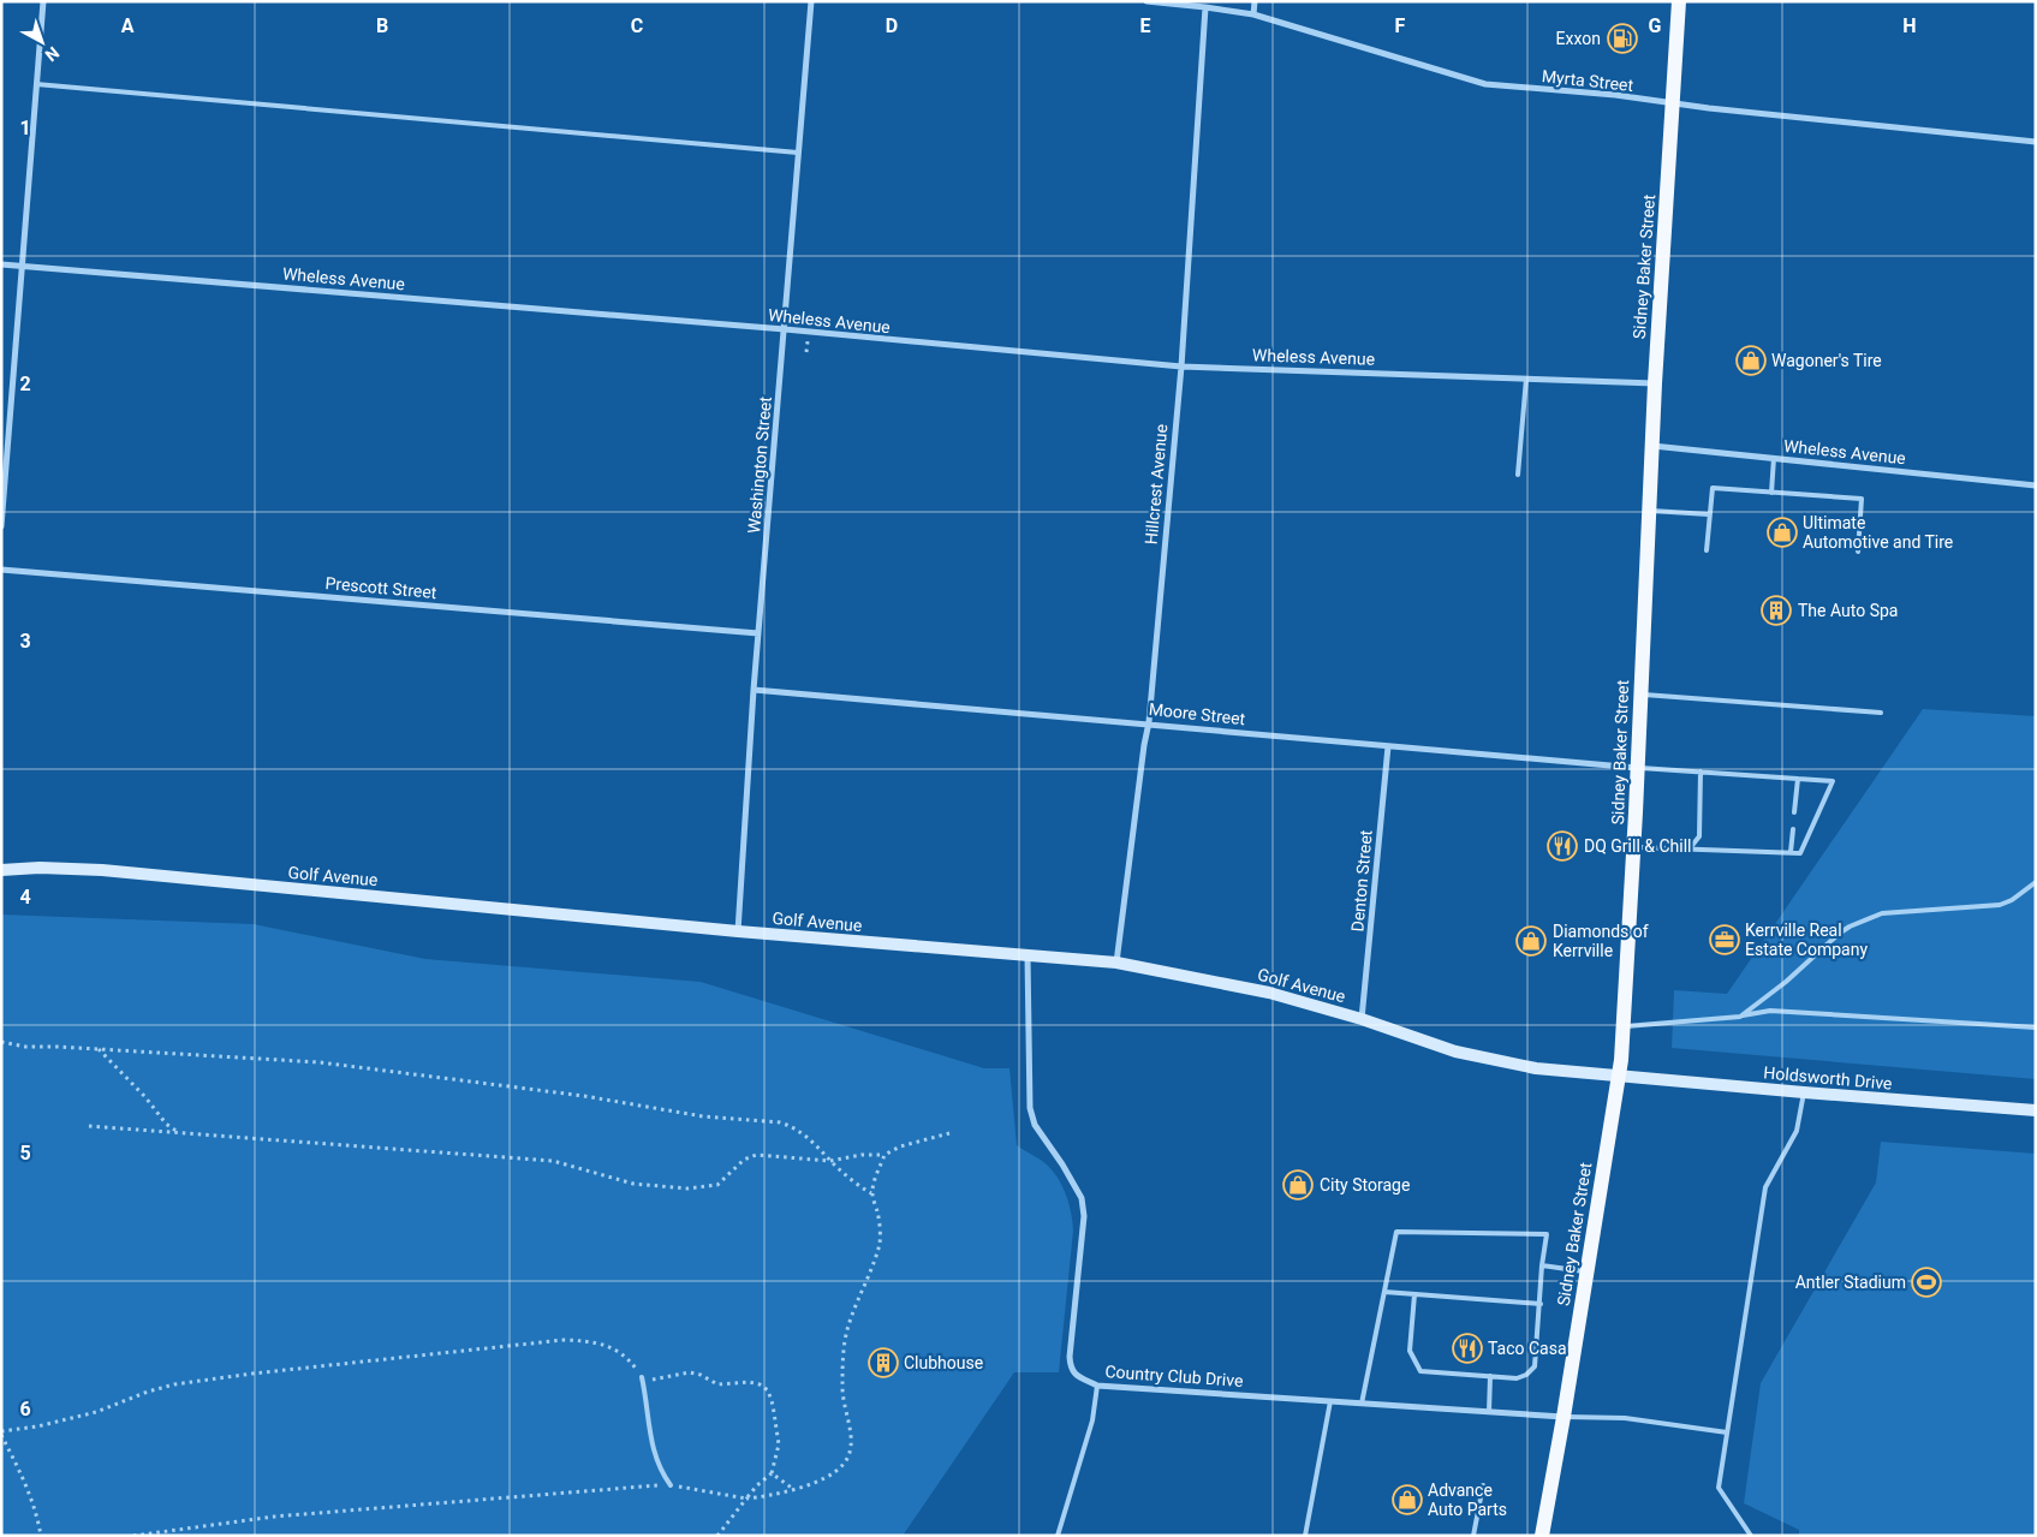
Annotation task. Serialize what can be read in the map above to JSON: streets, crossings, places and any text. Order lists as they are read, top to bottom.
{
  "streets": {
    "main road": ["Sidney Baker Street", "Golf Avenue", "Holdsworth Drive"],
    "street": [
      "Myrta Street",
      "Wheless Avenue",
      "Washington Street",
      "Hillcrest Avenue",
      "Prescott Street",
      "Moore Street",
      "Denton Street",
      "Country Club Drive"
    ]
  },
  "crossings": [
    ["Myrta Street", "Sidney Baker Street"],
    ["Myrta Street", "Hillcrest Avenue"],
    ["Sidney Baker Street", "Wheless Avenue"],
    ["Sidney Baker Street", "Moore Street"],
    ["Sidney Baker Street", "Golf Avenue"],
    ["Sidney Baker Street", "Holdsworth Drive"],
    ["Sidney Baker Street", "Country Club Drive"],
    ["Wheless Avenue", "Washington Street"],
    ["Wheless Avenue", "Hillcrest Avenue"],
    ["Washington Street", "Prescott Street"],
    ["Washington Street", "Moore Street"],
    ["Washington Street", "Golf Avenue"],
    ["Hillcrest Avenue", "Moore Street"],
    ["Hillcrest Avenue", "Golf Avenue"],
    ["Moore Street", "Denton Street"],
    ["Golf Avenue", "Denton Street"],
    ["Golf Avenue", "Holdsworth Drive"],
    ["Golf Avenue", "Country Club Drive"]
  ],
  "places": {
    "fuel station": ["Exxon"],
    "shop": [
      "Wagoner's Tire",
      "Ultimate Automotive and Tire",
      "Diamonds of Kerrville",
      "City Storage",
      "Advance Auto Parts"
    ],
    "building": ["The Auto Spa", "Clubhouse"],
    "restaurant": ["DQ Grill & Chill", "Taco Casa"],
    "office": ["Kerrville Real Estate Company"],
    "sports": ["Antler Stadium"]
  },
  "north": "bottom right",
  "grid": {
    "columns": [
      "A",
      "B",
      "C",
      "D",
      "E",
      "F",
      "G",
      "H"
    ],
    "rows": [
      "1",
      "2",
      "3",
      "4",
      "5",
      "6"
    ]
  }
}
